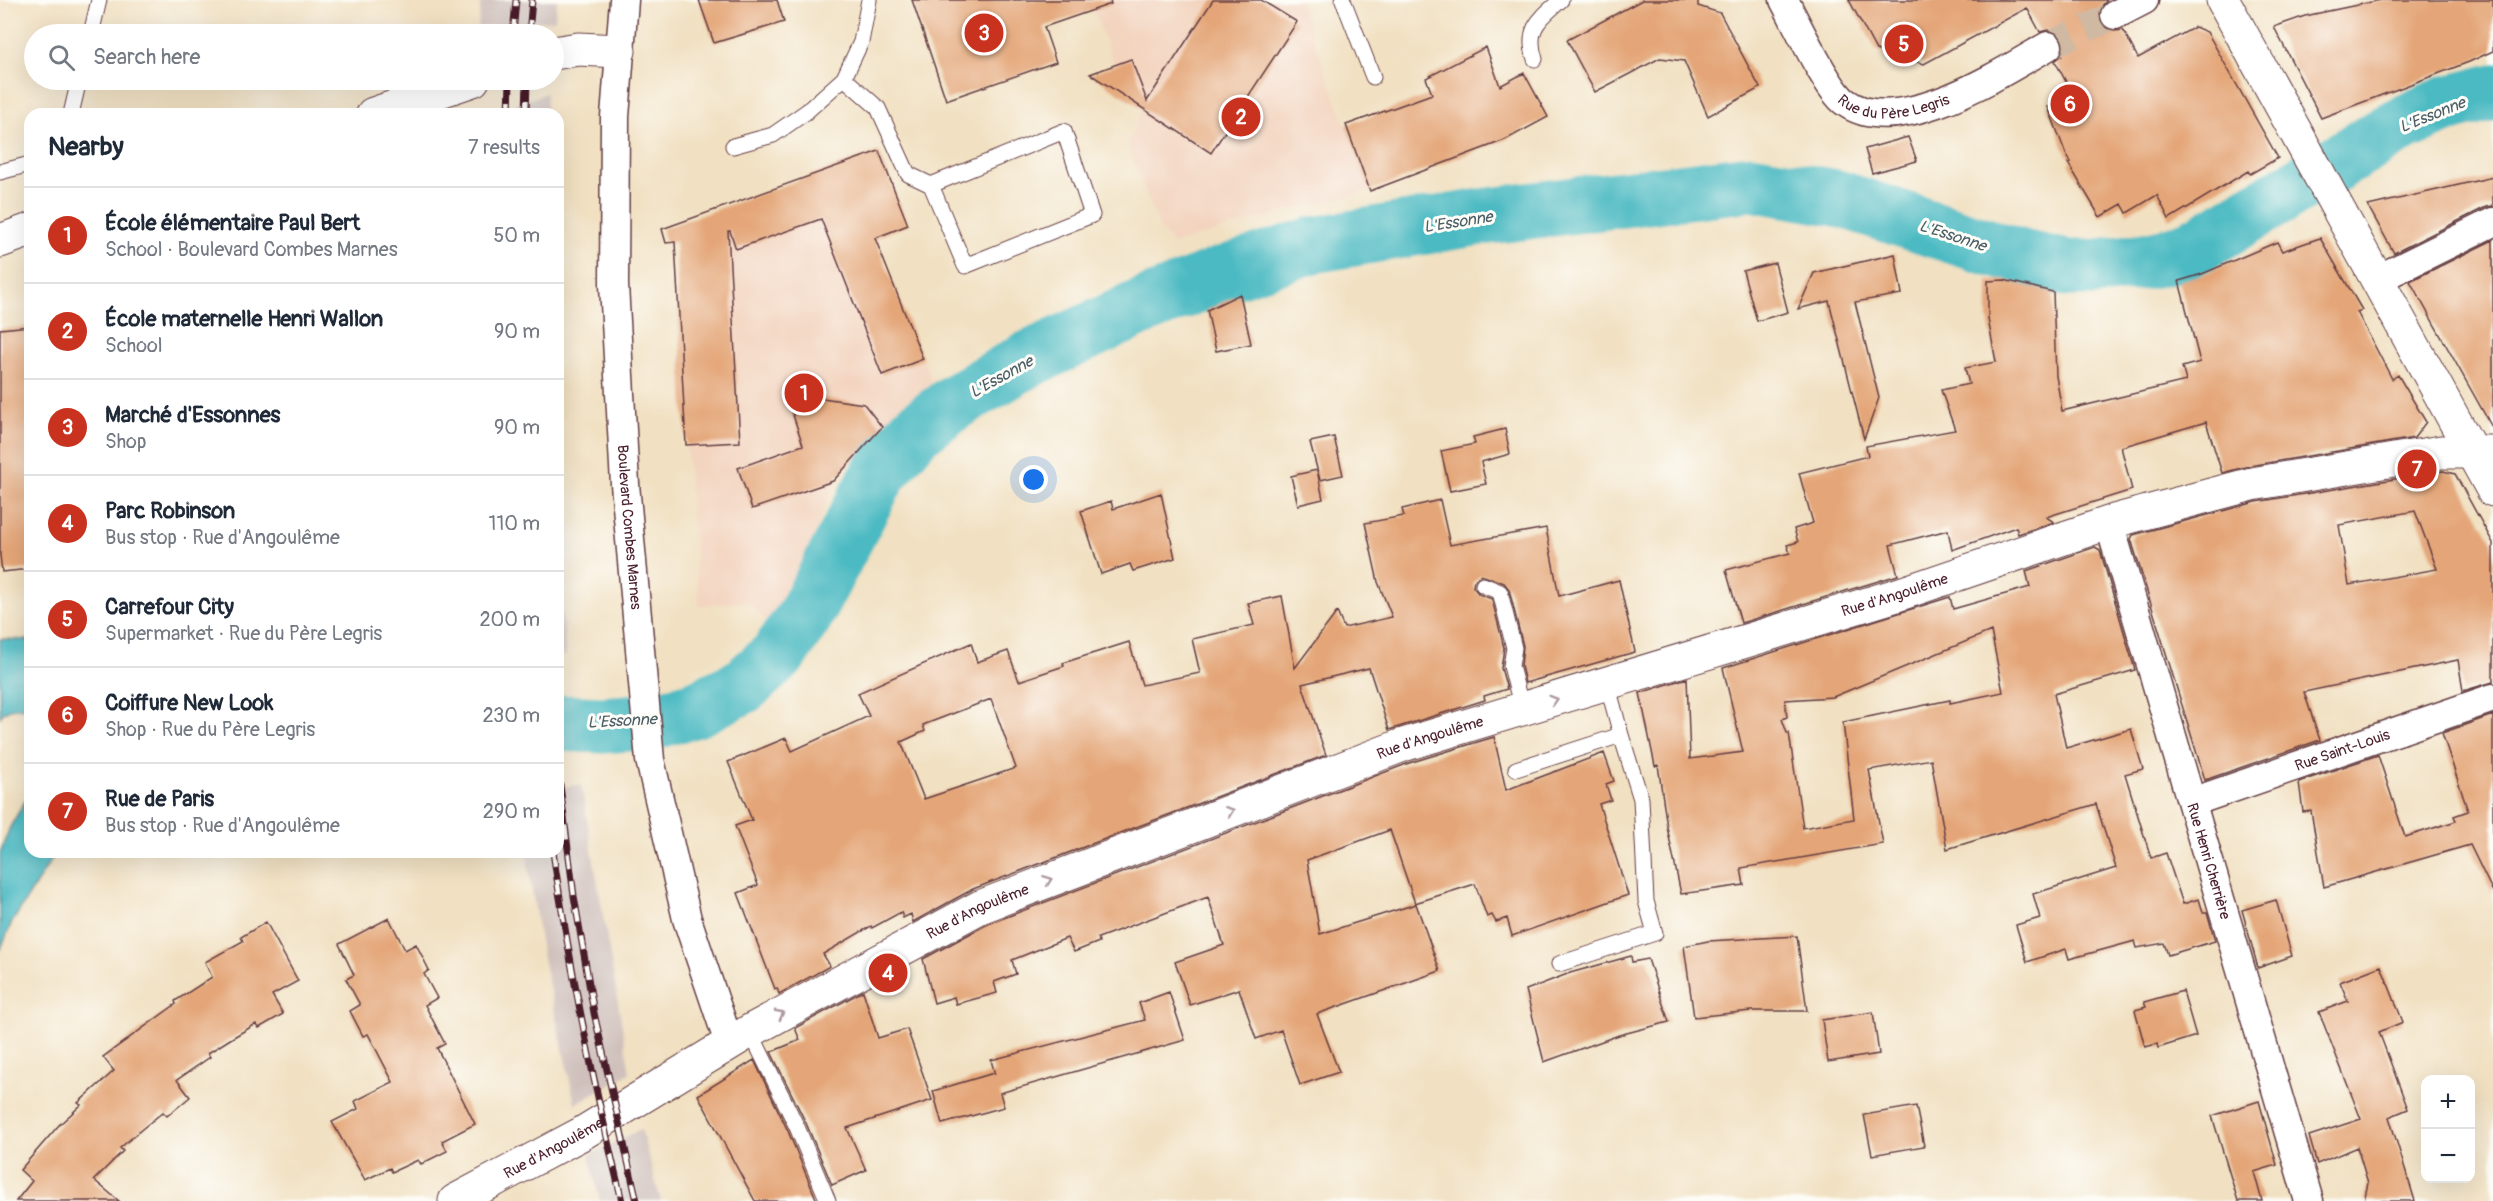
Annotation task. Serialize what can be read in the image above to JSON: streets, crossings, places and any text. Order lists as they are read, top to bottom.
{
  "streets": {
    "street": [
      "Rue du Père Legris",
      "Boulevard Combes Marnes",
      "Rue d'Angoulême",
      "Rue Saint-Louis",
      "Rue Henri Cherrière"
    ]
  },
  "crossings": [
    ["Boulevard Combes Marnes", "Rue d'Angoulême"],
    ["Rue d'Angoulême", "Rue Henri Cherrière"],
    ["Rue Saint-Louis", "Rue Henri Cherrière"]
  ],
  "one_way": ["Rue d'Angoulême"],
  "water": ["L'Essonne"],
  "page": {
    "pins": [
      "3",
      "5",
      "6",
      "2",
      "1",
      "7",
      "4"
    ],
    "search": "Search here",
    "heading": ["Nearby", "7 results"],
    "list": [
      {
        "mark": "1",
        "name": "École élémentaire Paul Bert",
        "note": "School · Boulevard Combes Marnes",
        "value": "50 m"
      },
      {
        "mark": "2",
        "name": "École maternelle Henri Wallon",
        "note": "School",
        "value": "90 m"
      },
      {
        "mark": "3",
        "name": "Marché d'Essonnes",
        "note": "Shop",
        "value": "90 m"
      },
      {
        "mark": "4",
        "name": "Parc Robinson",
        "note": "Bus stop · Rue d'Angoulême",
        "value": "110 m"
      },
      {
        "mark": "5",
        "name": "Carrefour City",
        "note": "Supermarket · Rue du Père Legris",
        "value": "200 m"
      },
      {
        "mark": "6",
        "name": "Coiffure New Look",
        "note": "Shop · Rue du Père Legris",
        "value": "230 m"
      },
      {
        "mark": "7",
        "name": "Rue de Paris",
        "note": "Bus stop · Rue d'Angoulême",
        "value": "290 m"
      }
    ],
    "map_buttons": ["+", "−"]
  }
}
